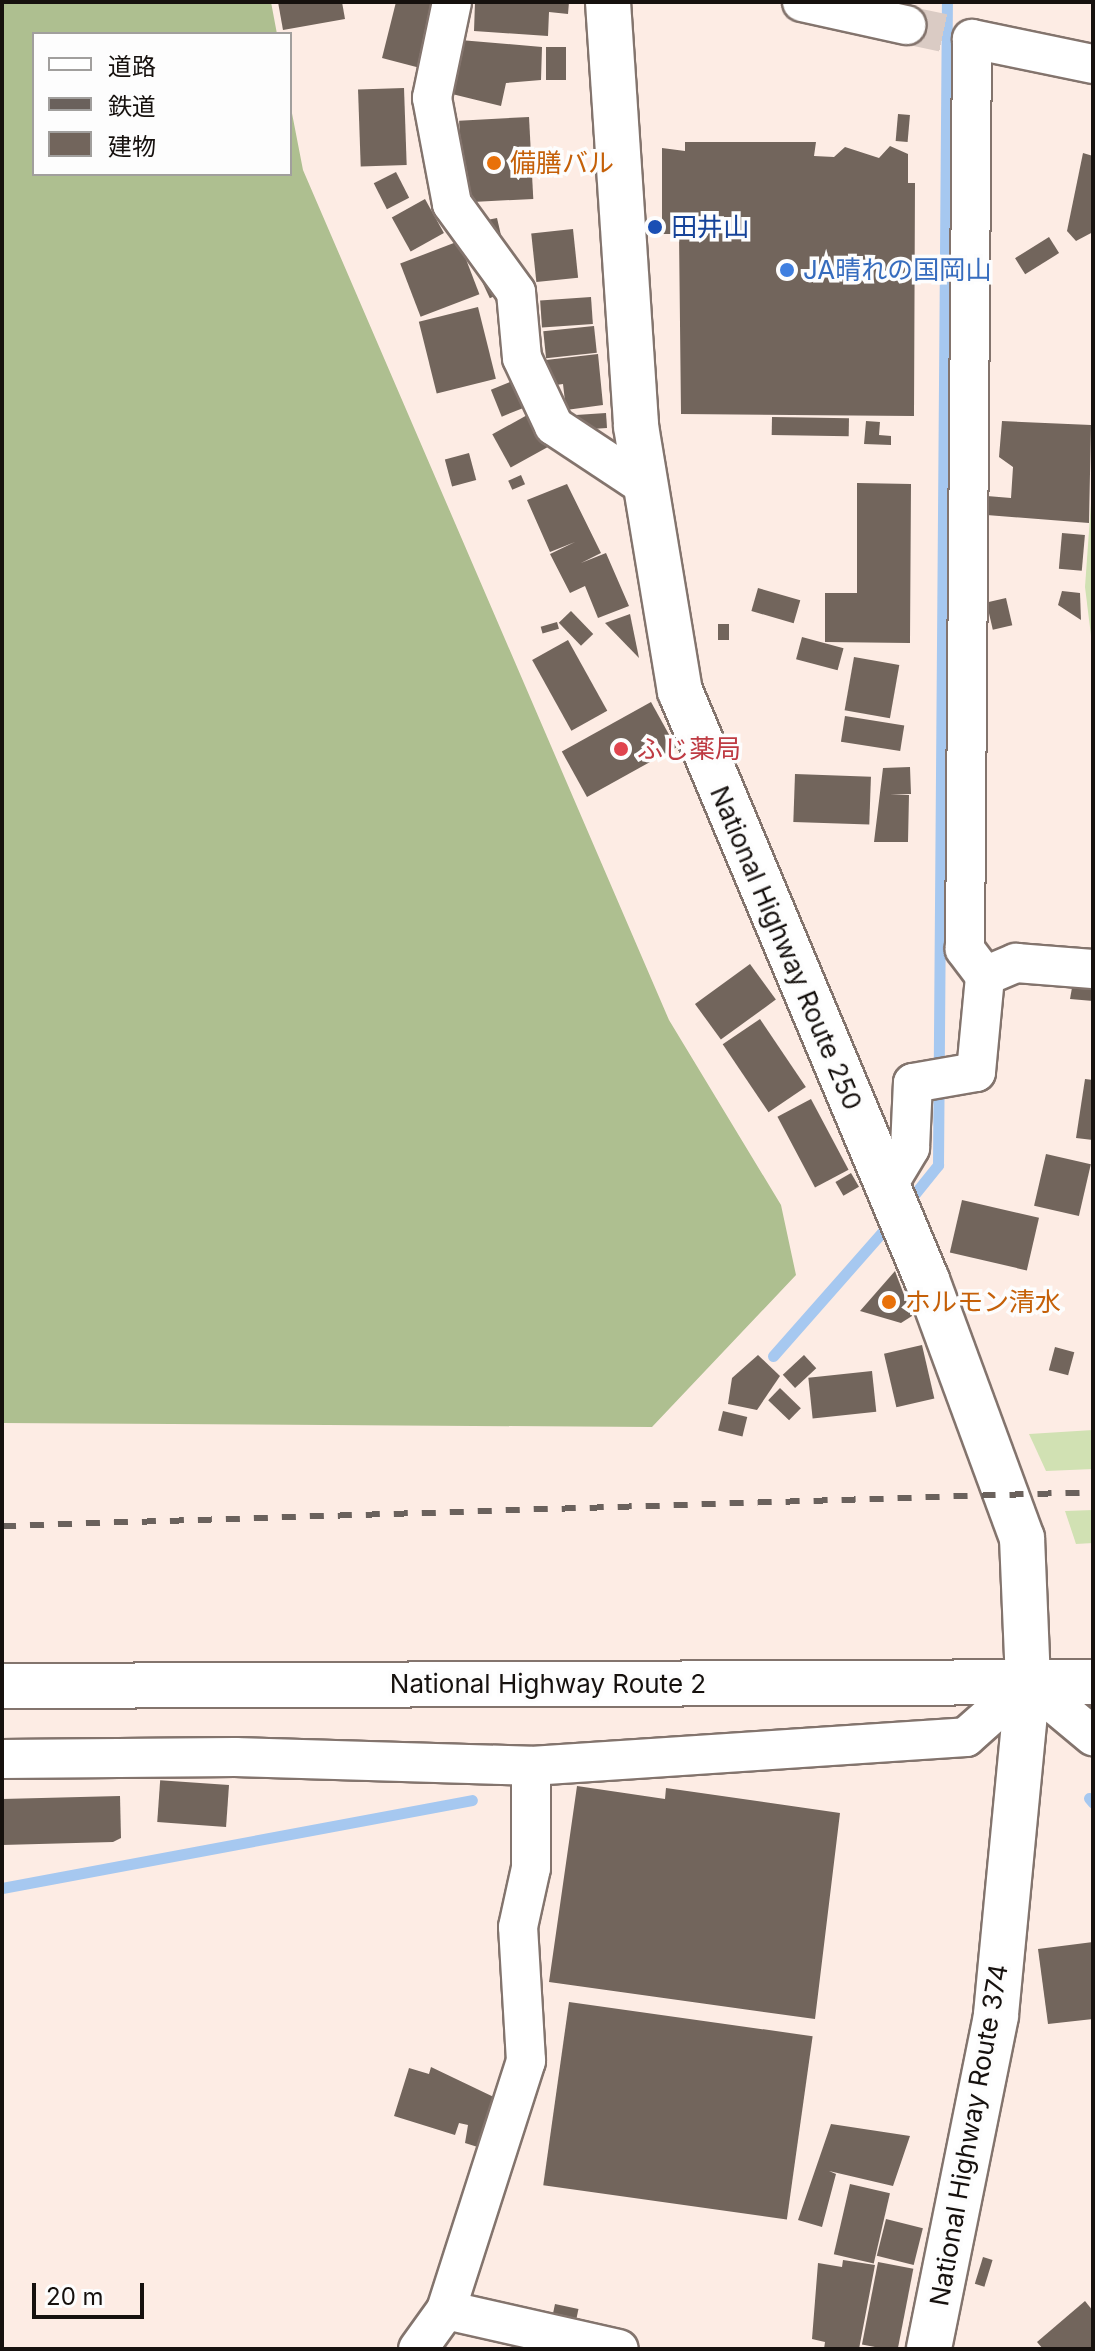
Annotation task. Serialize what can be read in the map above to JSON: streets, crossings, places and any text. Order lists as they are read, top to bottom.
{
  "streets": {
    "highway": ["National Highway Route 250", "National Highway Route 2", "National Highway Route 374"]
  },
  "crossings": [
    ["National Highway Route 250", "National Highway Route 2"],
    ["National Highway Route 250", "National Highway Route 374"],
    ["National Highway Route 2", "National Highway Route 374"]
  ],
  "places": [
    "備膳バル",
    "田井山",
    "JA晴れの国岡山",
    "ふじ薬局",
    "ホルモン清水"
  ],
  "legend": ["道路", "鉄道", "建物"],
  "scale_bar": "20 m"
}
